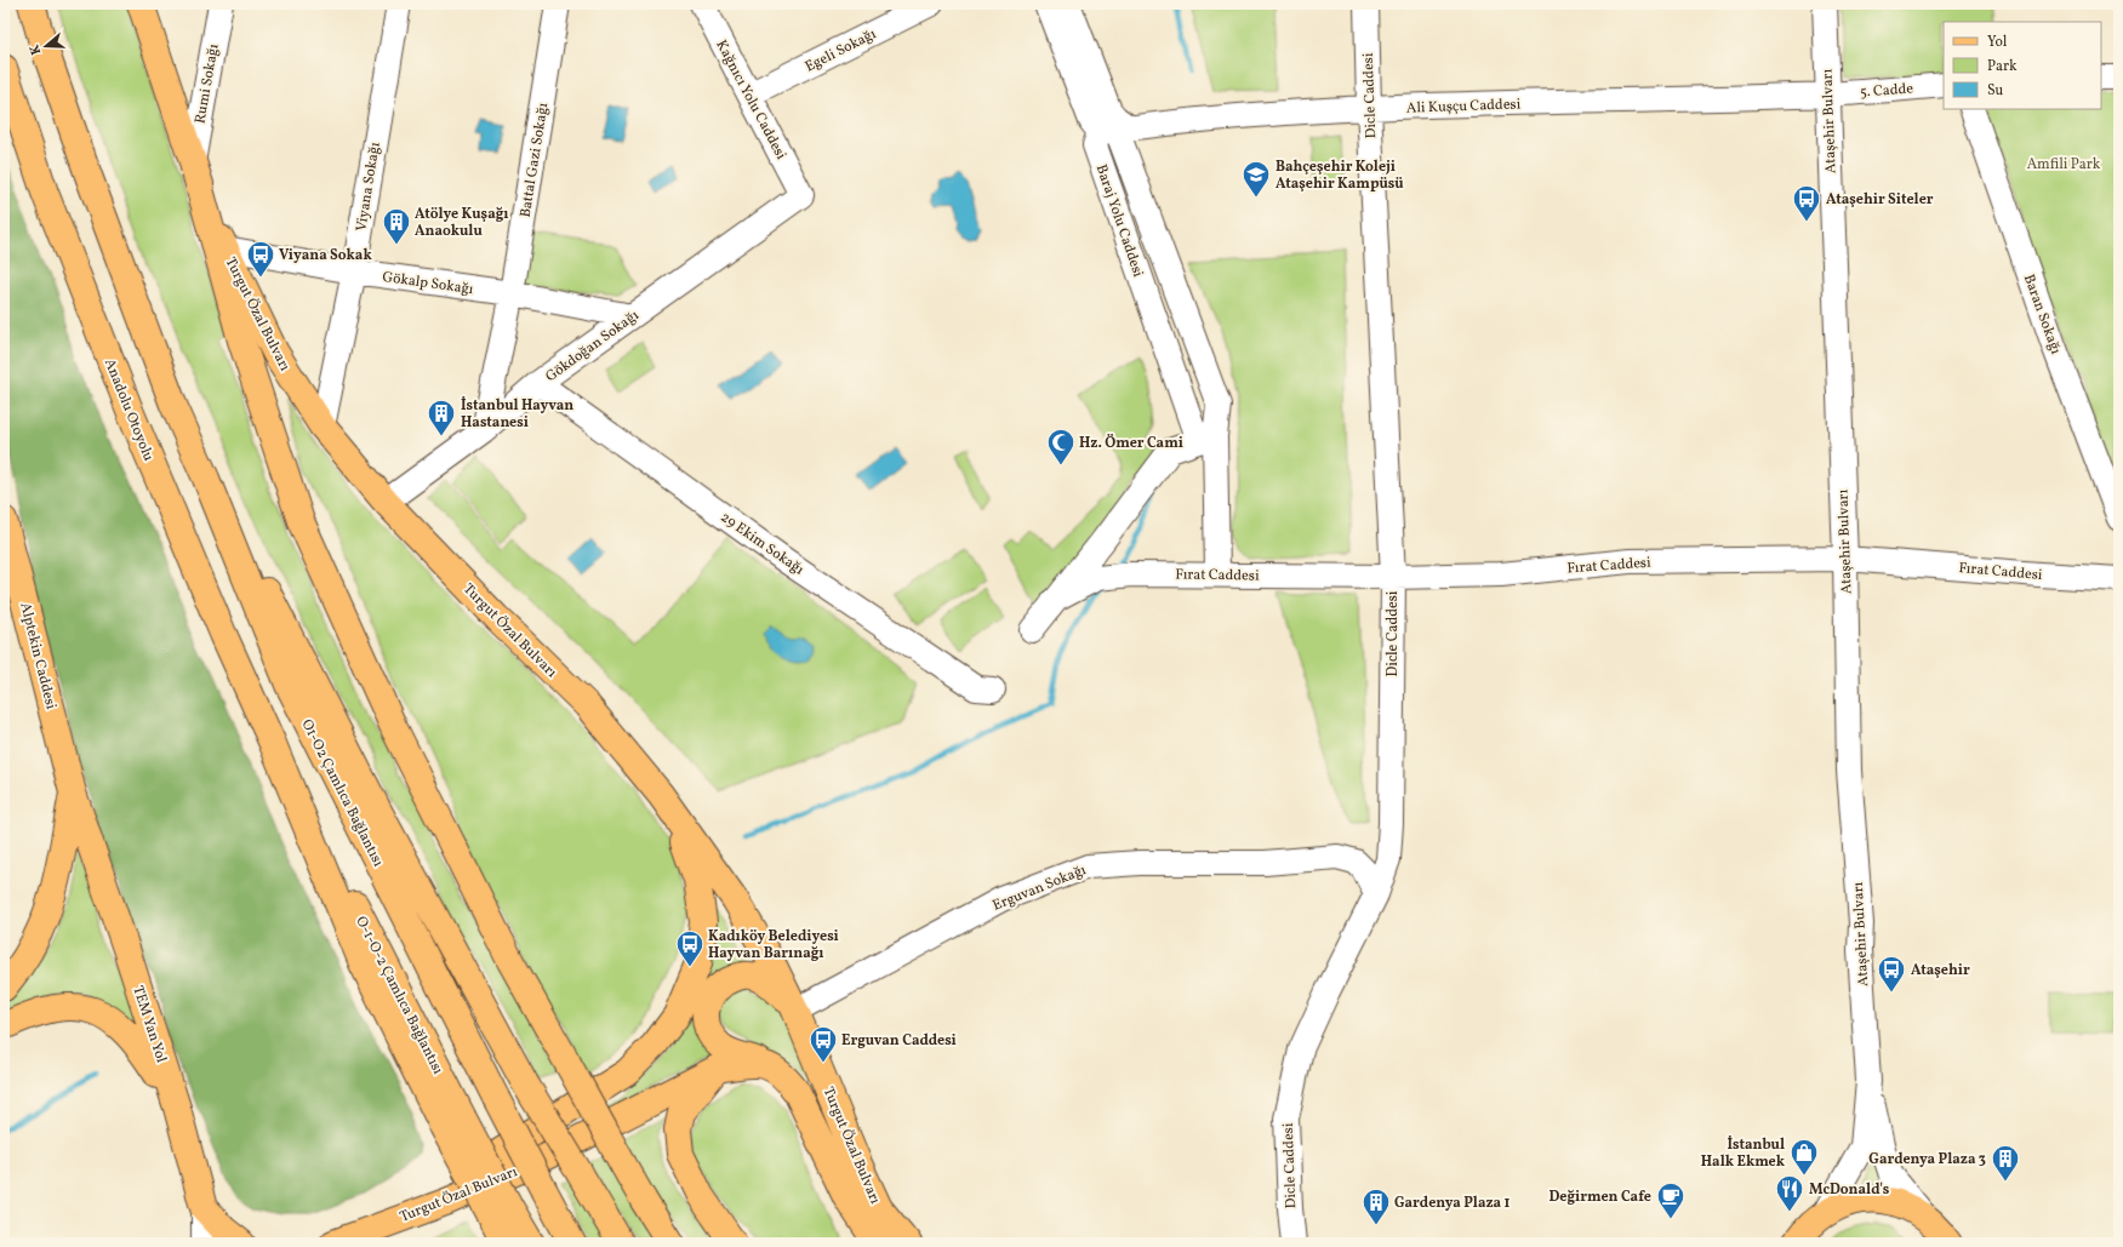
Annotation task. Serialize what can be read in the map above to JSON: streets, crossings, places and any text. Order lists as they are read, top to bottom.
{
  "streets": {
    "main road": [
      "Turgut Özal Bulvarı",
      "Anadolu Otoyolu",
      "Alptekin Caddesi",
      "O1-O2 Çamlıca Bağlantısı",
      "TEM Yan Yol"
    ],
    "street": [
      "Egeli Sokağı",
      "Rumi Sokağı",
      "5. Cadde",
      "Dicle Caddesi",
      "Kağnıcı Yolu Caddesi",
      "Ali Kuşçu Caddesi",
      "Ataşehir Bulvarı",
      "Battal Gazi Sokağı",
      "Viyana Sokağı",
      "Baraj Yolu Caddesi",
      "Gökalp Sokağı",
      "Baran Sokağı",
      "Gökdoğan Sokağı",
      "29 Ekim Sokağı",
      "Fırat Caddesi",
      "Erguvan Sokağı"
    ]
  },
  "crossings": [
    ["Egeli Sokağı", "Kağnıcı Yolu Caddesi"],
    ["Rumi Sokağı", "Turgut Özal Bulvarı"],
    ["5. Cadde", "Ali Kuşçu Caddesi"],
    ["5. Cadde", "Ataşehir Bulvarı"],
    ["Dicle Caddesi", "Ali Kuşçu Caddesi"],
    ["Dicle Caddesi", "Fırat Caddesi"],
    ["Dicle Caddesi", "Erguvan Sokağı"],
    ["Kağnıcı Yolu Caddesi", "Gökdoğan Sokağı"],
    ["Ali Kuşçu Caddesi", "Ataşehir Bulvarı"],
    ["Ali Kuşçu Caddesi", "Baraj Yolu Caddesi"],
    ["Ataşehir Bulvarı", "Fırat Caddesi"],
    ["Battal Gazi Sokağı", "Gökalp Sokağı"],
    ["Battal Gazi Sokağı", "Gökdoğan Sokağı"],
    ["Viyana Sokağı", "Gökalp Sokağı"],
    ["Viyana Sokağı", "Turgut Özal Bulvarı"],
    ["Baraj Yolu Caddesi", "Fırat Caddesi"],
    ["Gökalp Sokağı", "Turgut Özal Bulvarı"],
    ["Gökalp Sokağı", "Gökdoğan Sokağı"],
    ["Turgut Özal Bulvarı", "Gökdoğan Sokağı"],
    ["Turgut Özal Bulvarı", "Erguvan Sokağı"],
    ["Gökdoğan Sokağı", "29 Ekim Sokağı"],
    ["Alptekin Caddesi", "TEM Yan Yol"]
  ],
  "parks": ["Amfili Park"],
  "places": {
    "school or university": ["Bahçeşehir Koleji Ataşehir Kampüsü"],
    "bus stop": [
      "Ataşehir Siteler",
      "Viyana Sokak",
      "Kadıköy Belediyesi Hayvan Barınağı",
      "Ataşehir",
      "Erguvan Caddesi"
    ],
    "building": [
      "Atölye Kuşağı Anaokulu",
      "İstanbul Hayvan Hastanesi",
      "Gardenya Plaza 3",
      "Gardenya Plaza 1"
    ],
    "mosque": ["Hz. Ömer Cami"],
    "shop": ["İstanbul Halk Ekmek"],
    "restaurant": ["McDonald's"],
    "cafe": ["Değirmen Cafe"]
  },
  "legend": ["Yol", "Park", "Su"],
  "north": "left"
}
